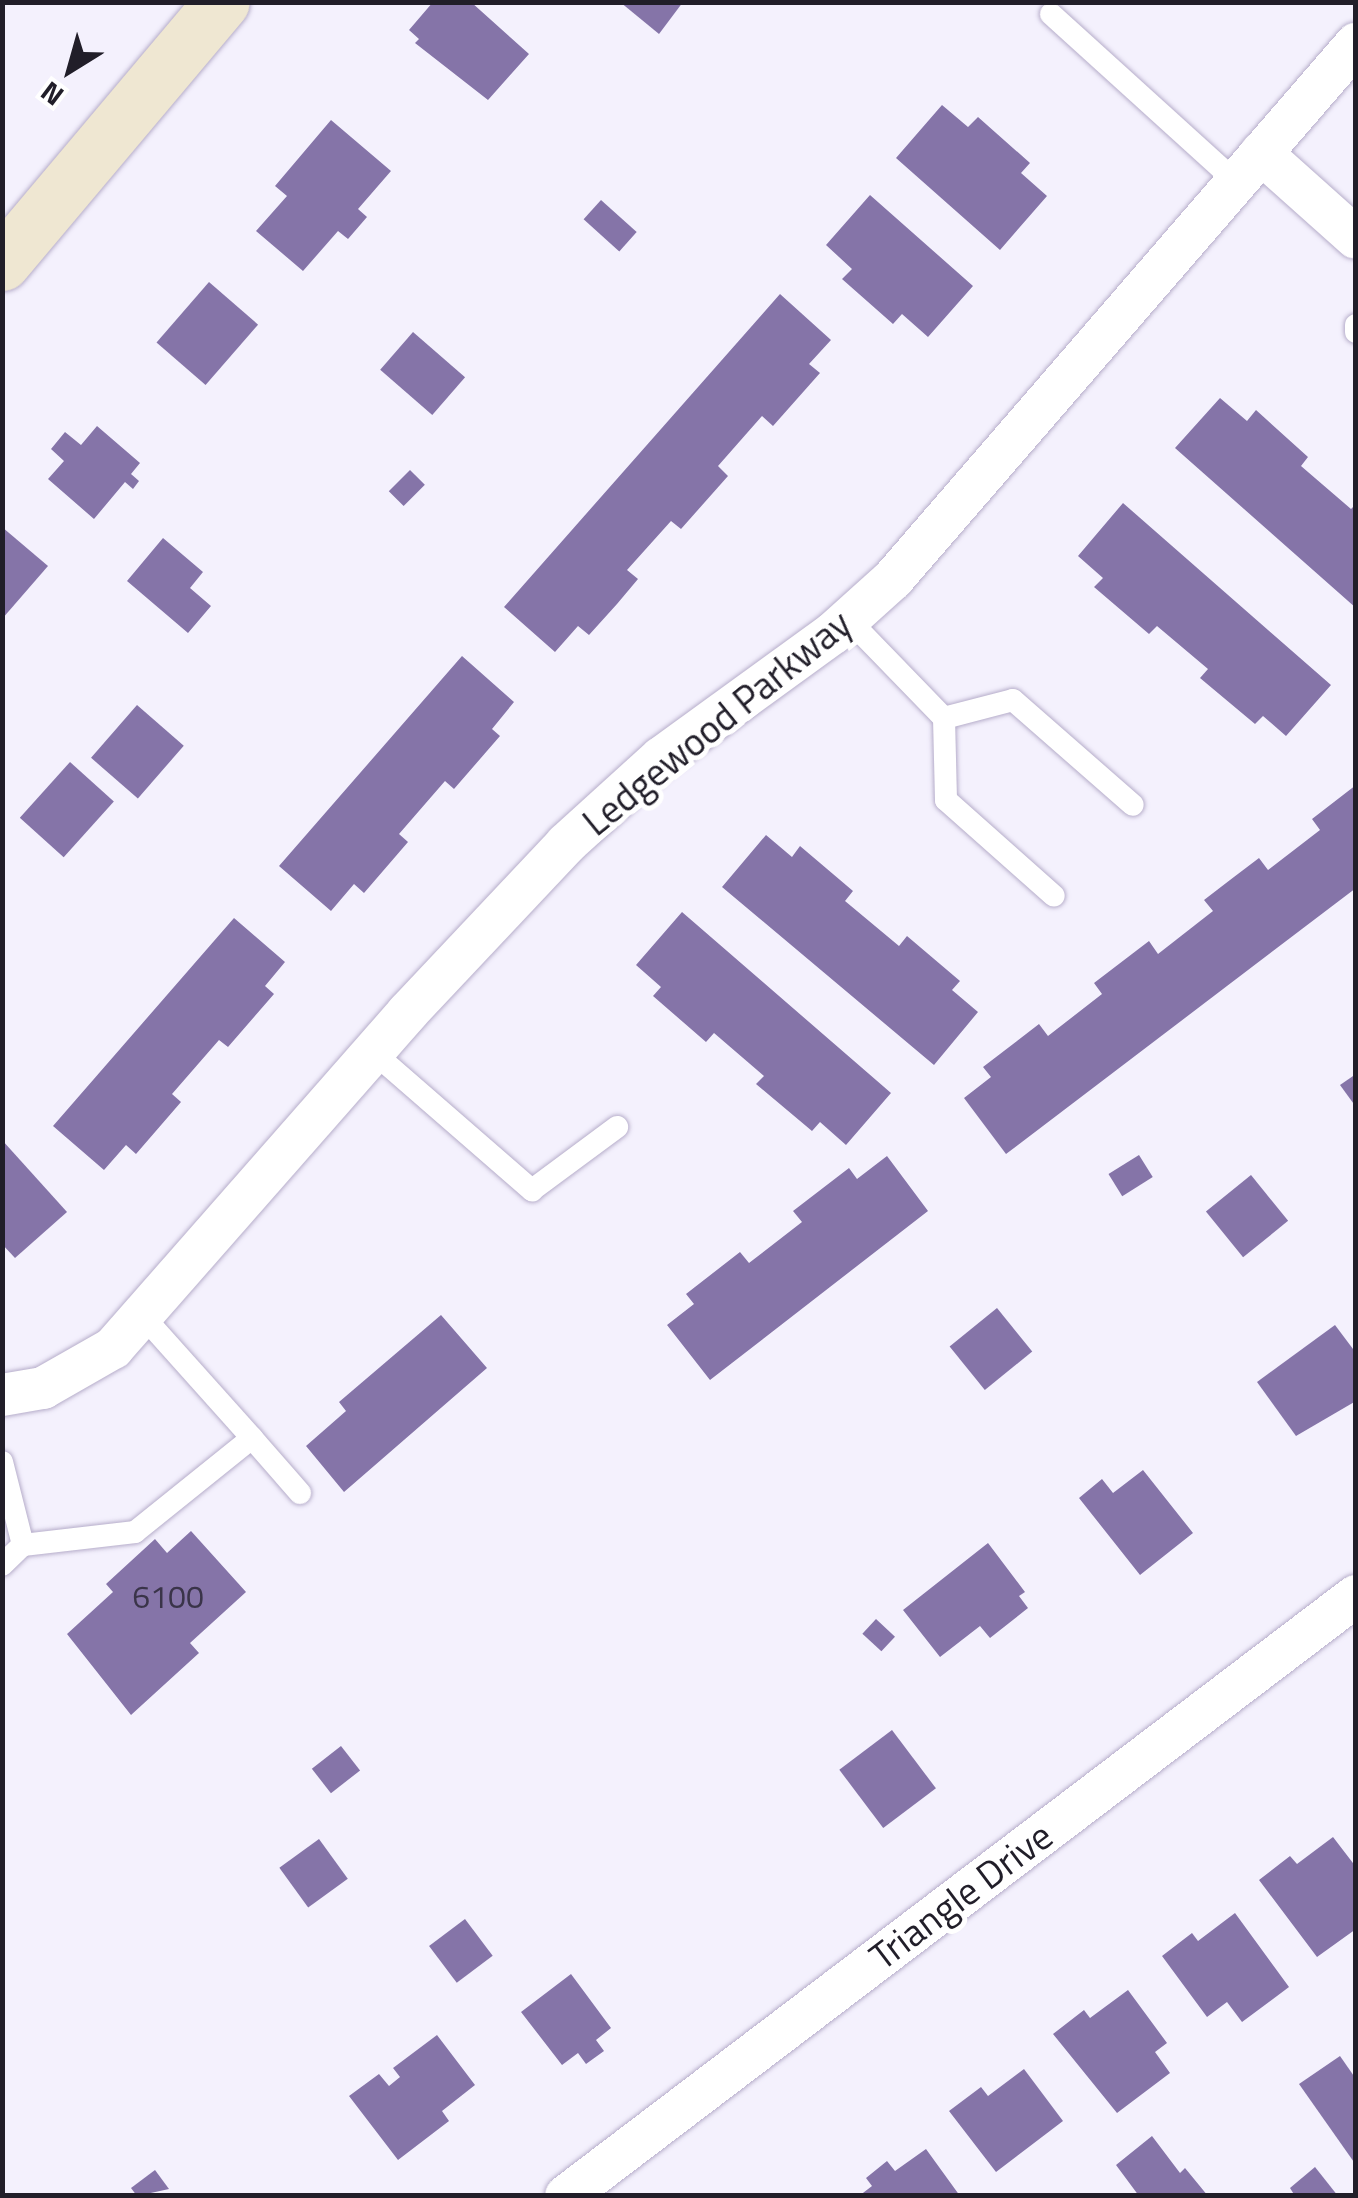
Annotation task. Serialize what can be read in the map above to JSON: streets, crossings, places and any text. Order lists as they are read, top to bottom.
{
  "streets": {
    "street": ["Ledgewood Parkway", "Triangle Drive"]
  },
  "house_numbers": ["6100"],
  "north": "bottom left"
}
